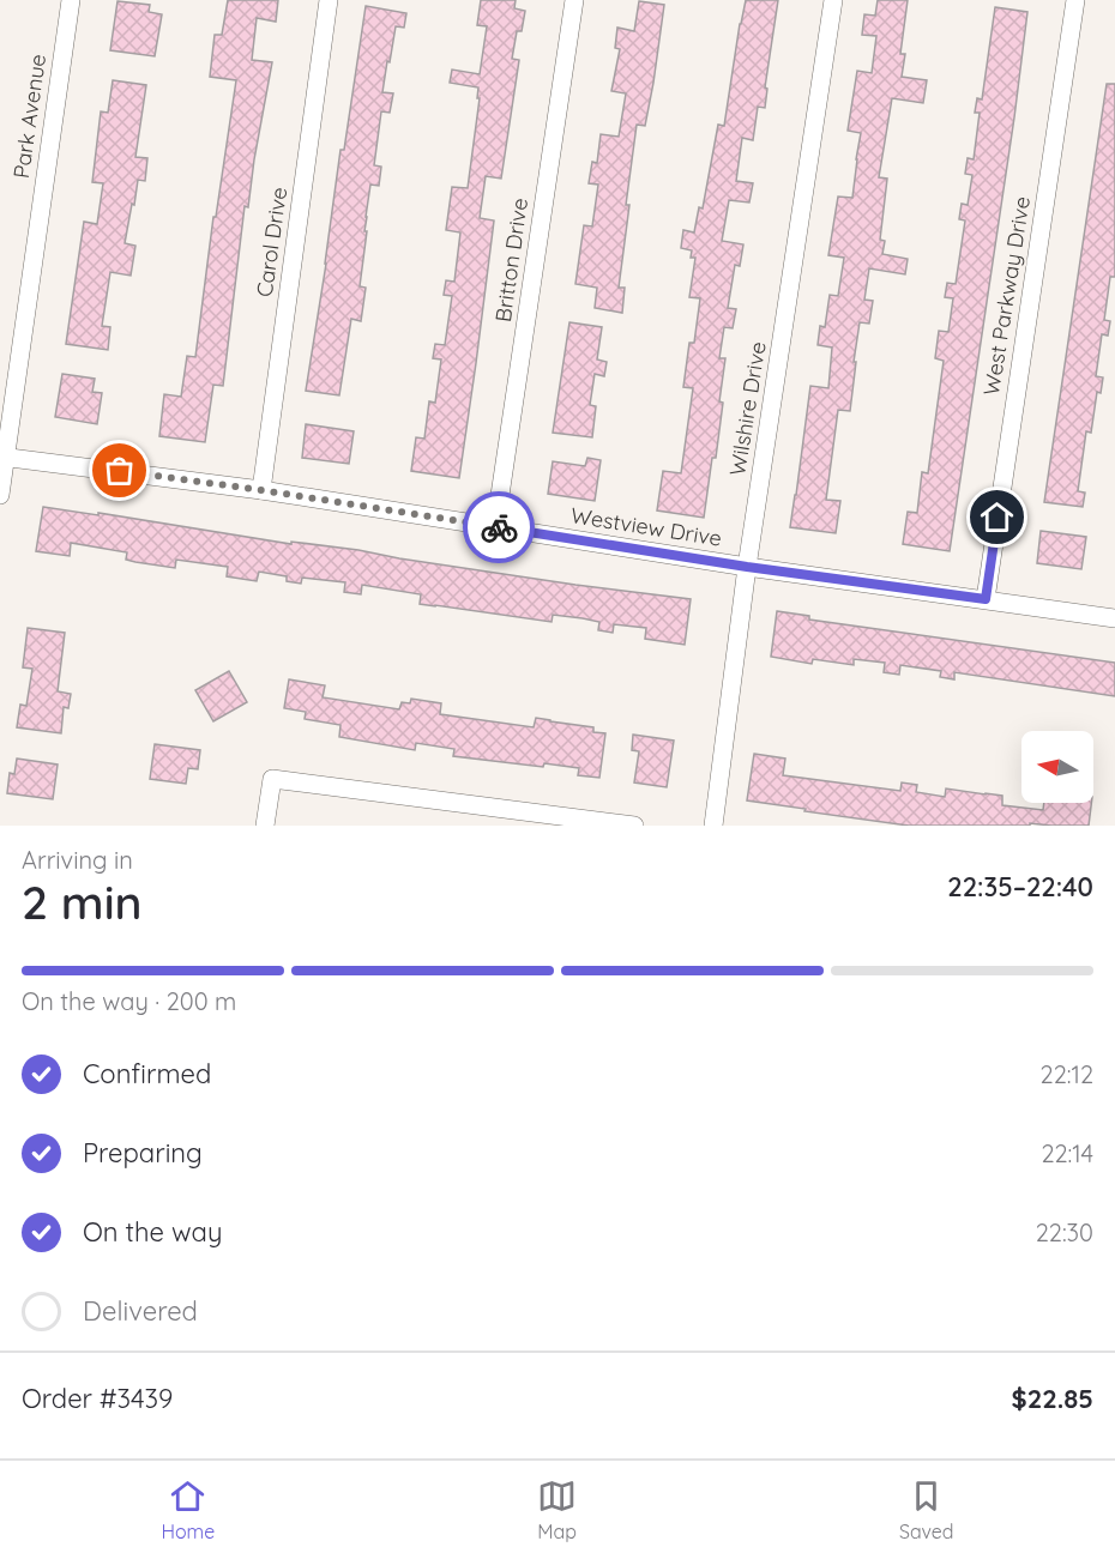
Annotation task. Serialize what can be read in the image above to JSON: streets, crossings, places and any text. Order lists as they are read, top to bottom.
{
  "streets": {
    "street": [
      "Park Avenue",
      "Carol Drive",
      "Britton Drive",
      "West Parkway Drive",
      "Wilshire Drive",
      "Westview Drive"
    ]
  },
  "crossings": [
    ["Park Avenue", "Westview Drive"],
    ["Carol Drive", "Westview Drive"],
    ["Britton Drive", "Westview Drive"],
    ["West Parkway Drive", "Westview Drive"],
    ["Wilshire Drive", "Westview Drive"]
  ],
  "north": "left",
  "page": {
    "heading": ["2 min", "Arriving in", "22:35–22:40"],
    "panel": ["Order #3439", "$22.85"],
    "bar": "On the way · 200 m",
    "list": [
      ["Confirmed", "22:12"],
      ["Preparing", "22:14"],
      ["On the way", "22:30"],
      "Delivered"
    ],
    "tabs": ["Home", "Map", "Saved"]
  }
}
